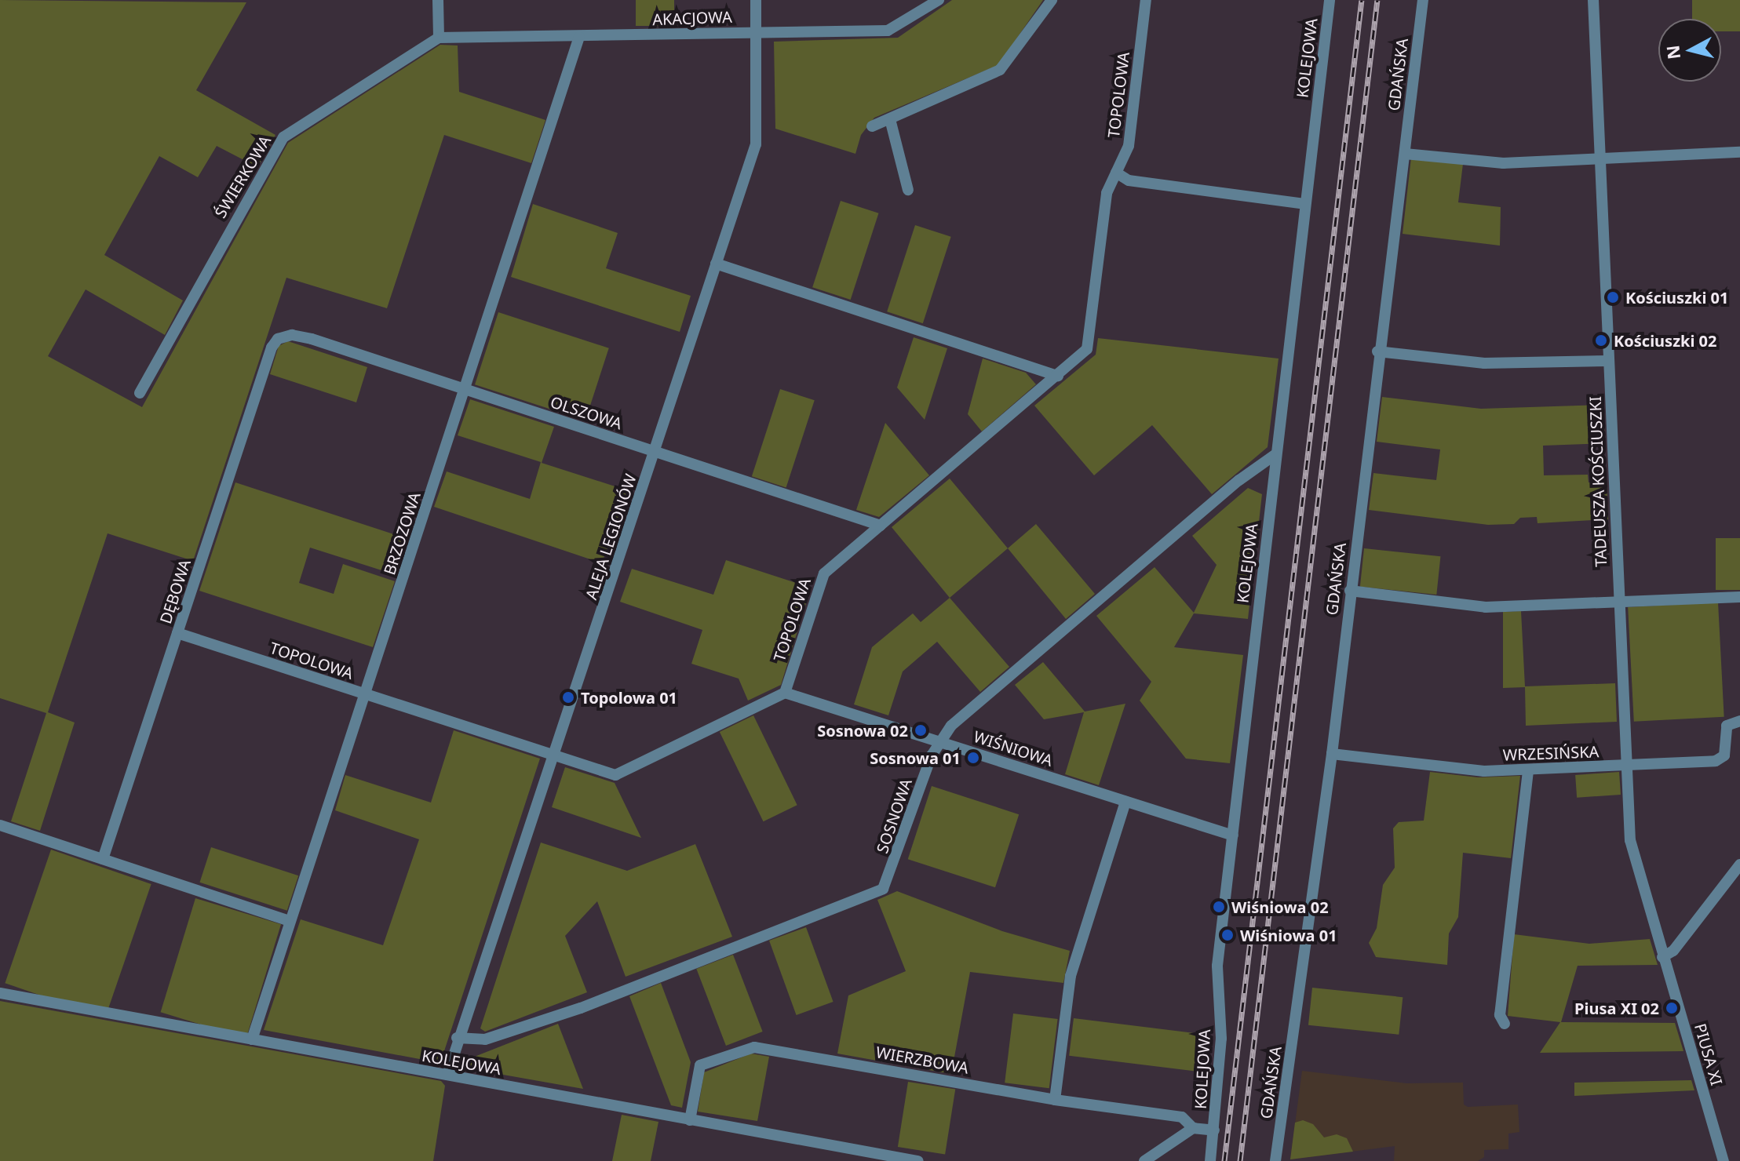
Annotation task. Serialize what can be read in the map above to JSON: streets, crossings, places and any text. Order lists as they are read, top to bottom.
{
  "streets": {
    "street": [
      "AKACJOWA",
      "KOLEJOWA",
      "GDAŃSKA",
      "TOPOLOWA",
      "ŚWIERKOWA",
      "OLSZOWA",
      "TADEUSZA KOŚCIUSZKI",
      "BRZOZOWA",
      "ALEJA LEGIONÓW",
      "DĘBOWA",
      "WIŚNIOWA",
      "WRZESIŃSKA",
      "SOSNOWA",
      "PIUSA XI",
      "WIERZBOWA"
    ]
  },
  "crossings": [
    ["AKACJOWA", "ŚWIERKOWA"],
    ["AKACJOWA", "BRZOZOWA"],
    ["AKACJOWA", "ALEJA LEGIONÓW"],
    ["KOLEJOWA", "BRZOZOWA"],
    ["KOLEJOWA", "ALEJA LEGIONÓW"],
    ["KOLEJOWA", "WIŚNIOWA"],
    ["KOLEJOWA", "SOSNOWA"],
    ["KOLEJOWA", "WIERZBOWA"],
    ["GDAŃSKA", "WRZESIŃSKA"],
    ["TOPOLOWA", "OLSZOWA"],
    ["TOPOLOWA", "BRZOZOWA"],
    ["TOPOLOWA", "ALEJA LEGIONÓW"],
    ["TOPOLOWA", "DĘBOWA"],
    ["TOPOLOWA", "WIŚNIOWA"],
    ["OLSZOWA", "BRZOZOWA"],
    ["OLSZOWA", "ALEJA LEGIONÓW"],
    ["OLSZOWA", "DĘBOWA"],
    ["TADEUSZA KOŚCIUSZKI", "WRZESIŃSKA"],
    ["TADEUSZA KOŚCIUSZKI", "PIUSA XI"],
    ["ALEJA LEGIONÓW", "SOSNOWA"],
    ["WIŚNIOWA", "SOSNOWA"]
  ],
  "places": [
    "Kościuszki 01",
    "Kościuszki 02",
    "Topolowa 01",
    "Sosnowa 02",
    "Sosnowa 01",
    "Wiśniowa 02",
    "Wiśniowa 01",
    "Piusa XI 02"
  ],
  "north": "left"
}
